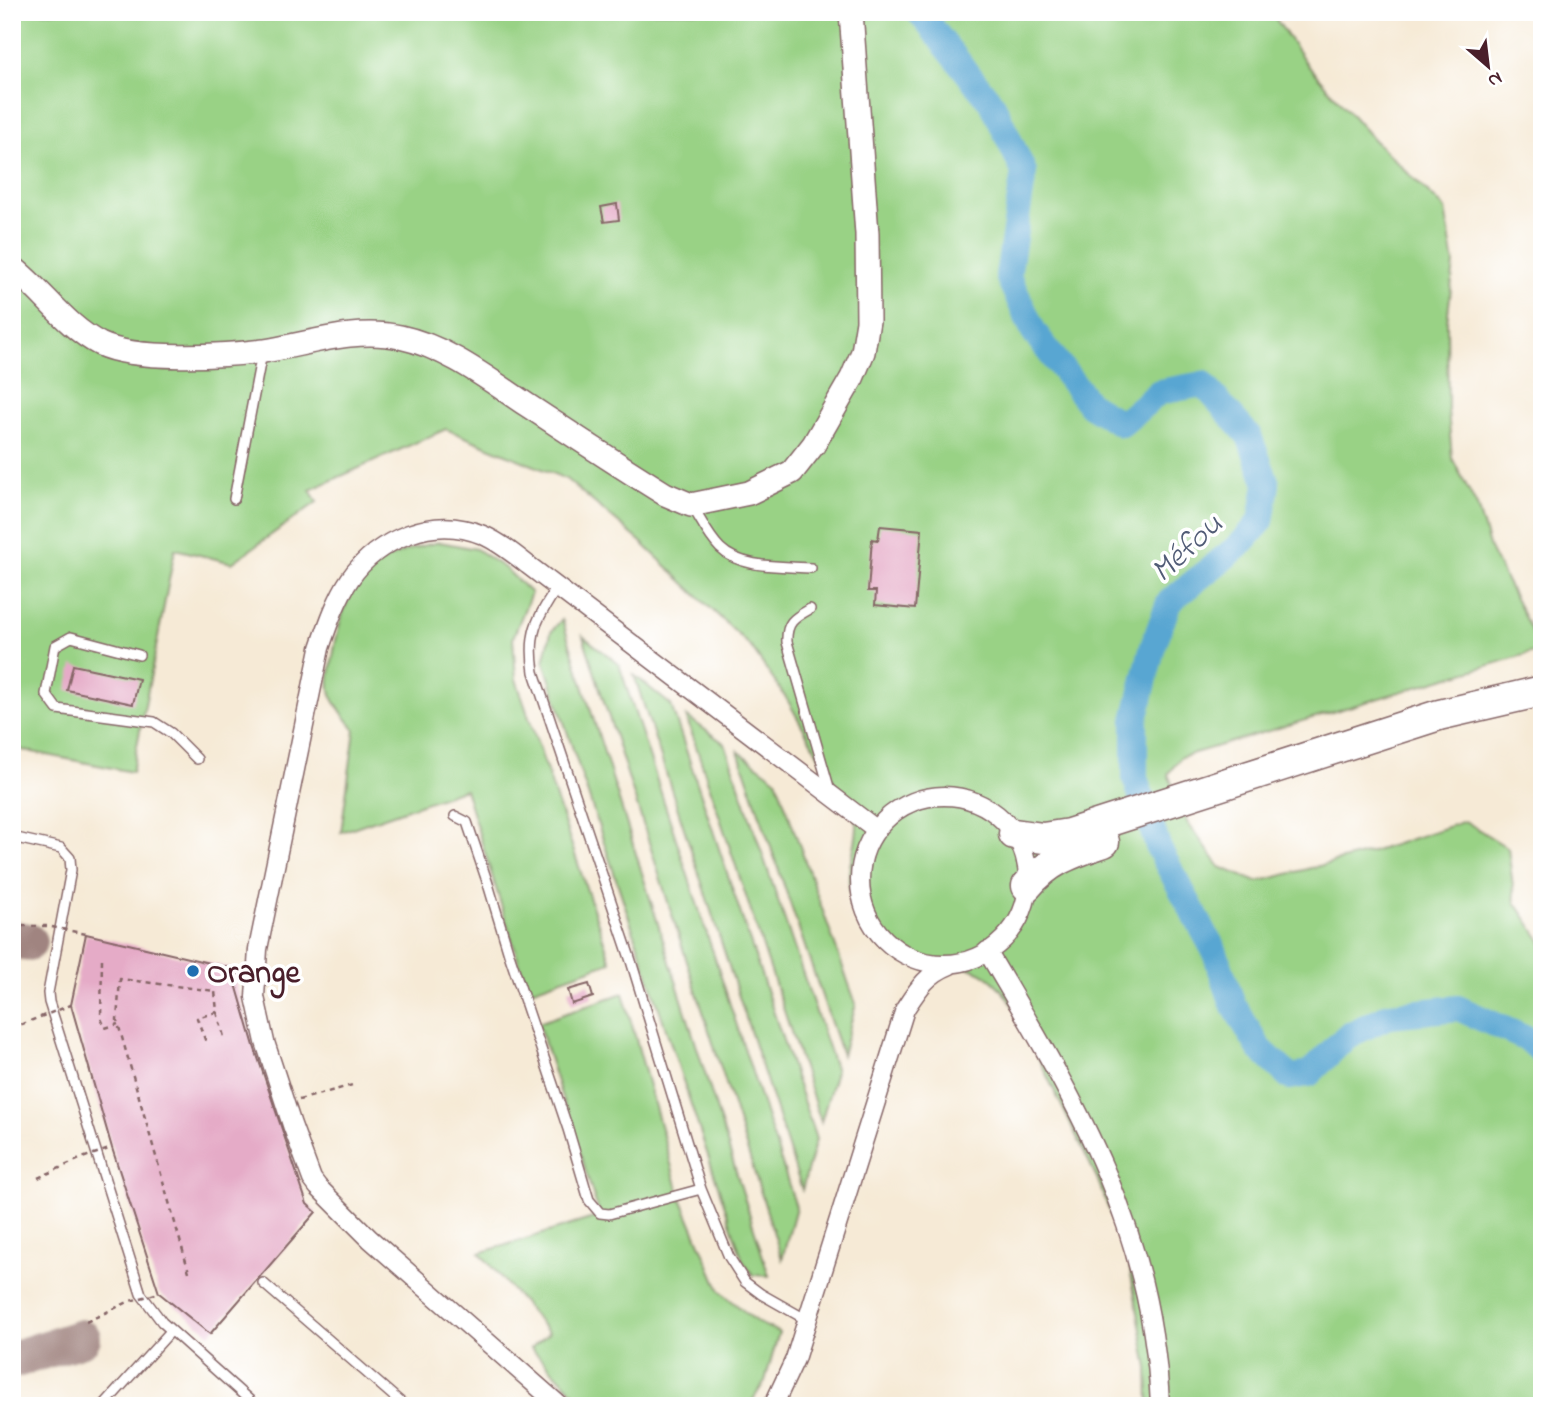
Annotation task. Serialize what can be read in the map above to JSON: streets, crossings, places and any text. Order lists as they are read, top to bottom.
{
  "water": ["Méfou"],
  "places": ["Orange"],
  "north": "bottom right"
}
